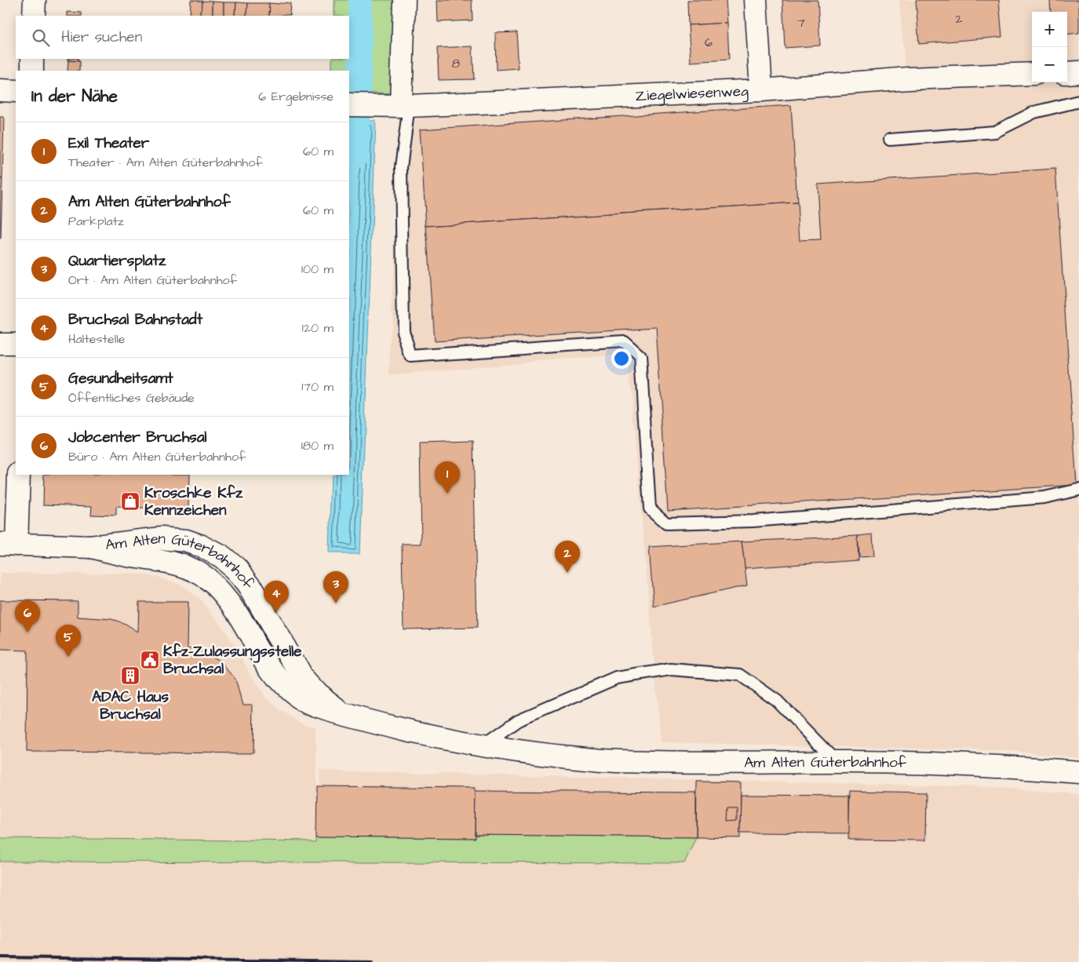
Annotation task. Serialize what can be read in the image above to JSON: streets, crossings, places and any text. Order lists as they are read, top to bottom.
{
  "streets": {
    "street": ["Ziegelwiesenweg", "Am Alten Güterbahnhof"]
  },
  "places": {
    "shop": ["Kroschke Kfz Kennzeichen"],
    "public building": ["Kfz-Zulassungsstelle Bruchsal"],
    "building": ["ADAC Haus Bruchsal"]
  },
  "house_numbers": [
    "2",
    "7",
    "6",
    "8"
  ],
  "page": {
    "map_buttons": ["+", "−"],
    "search": "Hier suchen",
    "heading": ["In der Nähe", "6 Ergebnisse"],
    "list": [
      {
        "mark": "1",
        "name": "Exil Theater",
        "note": "Theater · Am Alten Güterbahnhof",
        "value": "60 m"
      },
      {
        "mark": "2",
        "name": "Am Alten Güterbahnhof",
        "note": "Parkplatz",
        "value": "60 m"
      },
      {
        "mark": "3",
        "name": "Quartiersplatz",
        "note": "Ort · Am Alten Güterbahnhof",
        "value": "100 m"
      },
      {
        "mark": "4",
        "name": "Bruchsal Bahnstadt",
        "note": "Haltestelle",
        "value": "120 m"
      },
      {
        "mark": "5",
        "name": "Gesundheitsamt",
        "note": "Öffentliches Gebäude",
        "value": "170 m"
      },
      {
        "mark": "6",
        "name": "Jobcenter Bruchsal",
        "note": "Büro · Am Alten Güterbahnhof",
        "value": "180 m"
      }
    ],
    "pins": [
      "1",
      "2",
      "3",
      "4",
      "6",
      "5"
    ]
  }
}
